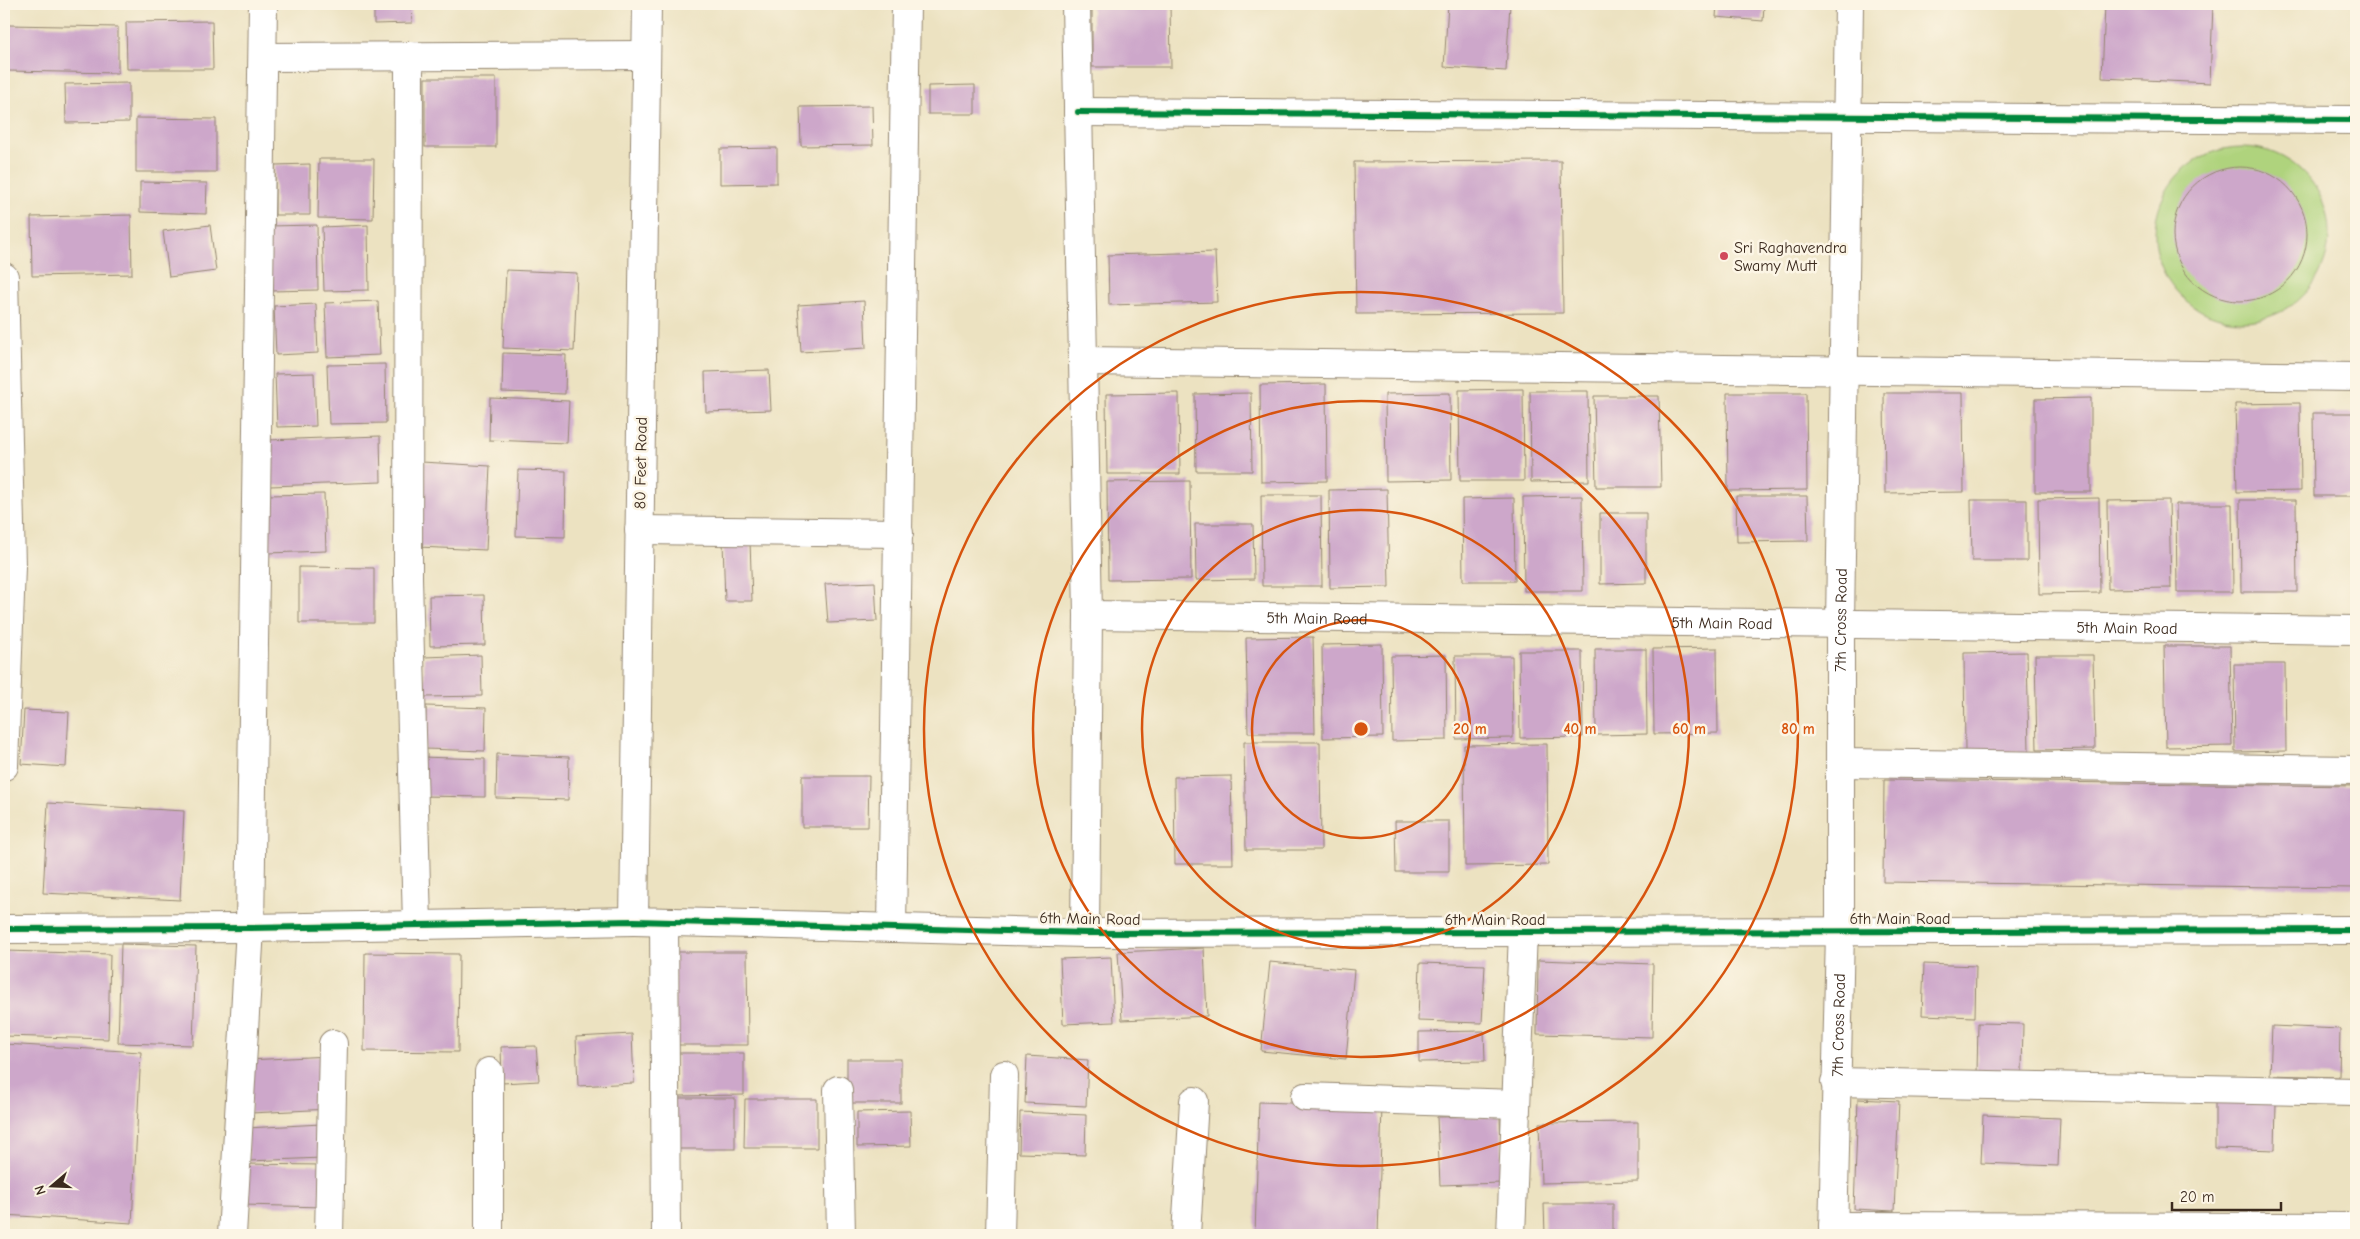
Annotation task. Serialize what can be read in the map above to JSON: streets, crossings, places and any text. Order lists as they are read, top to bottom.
{
  "streets": {
    "street": [
      "80 Feet Road",
      "5th Main Road",
      "7th Cross Road",
      "6th Main Road"
    ]
  },
  "crossings": [
    ["80 Feet Road", "6th Main Road"],
    ["5th Main Road", "7th Cross Road"],
    ["7th Cross Road", "6th Main Road"]
  ],
  "places": ["Sri Raghavendra Swamy Mutt"],
  "scale_bar": "20 m",
  "north": "left",
  "rings": [
    "20 m",
    "40 m",
    "60 m",
    "80 m"
  ]
}
